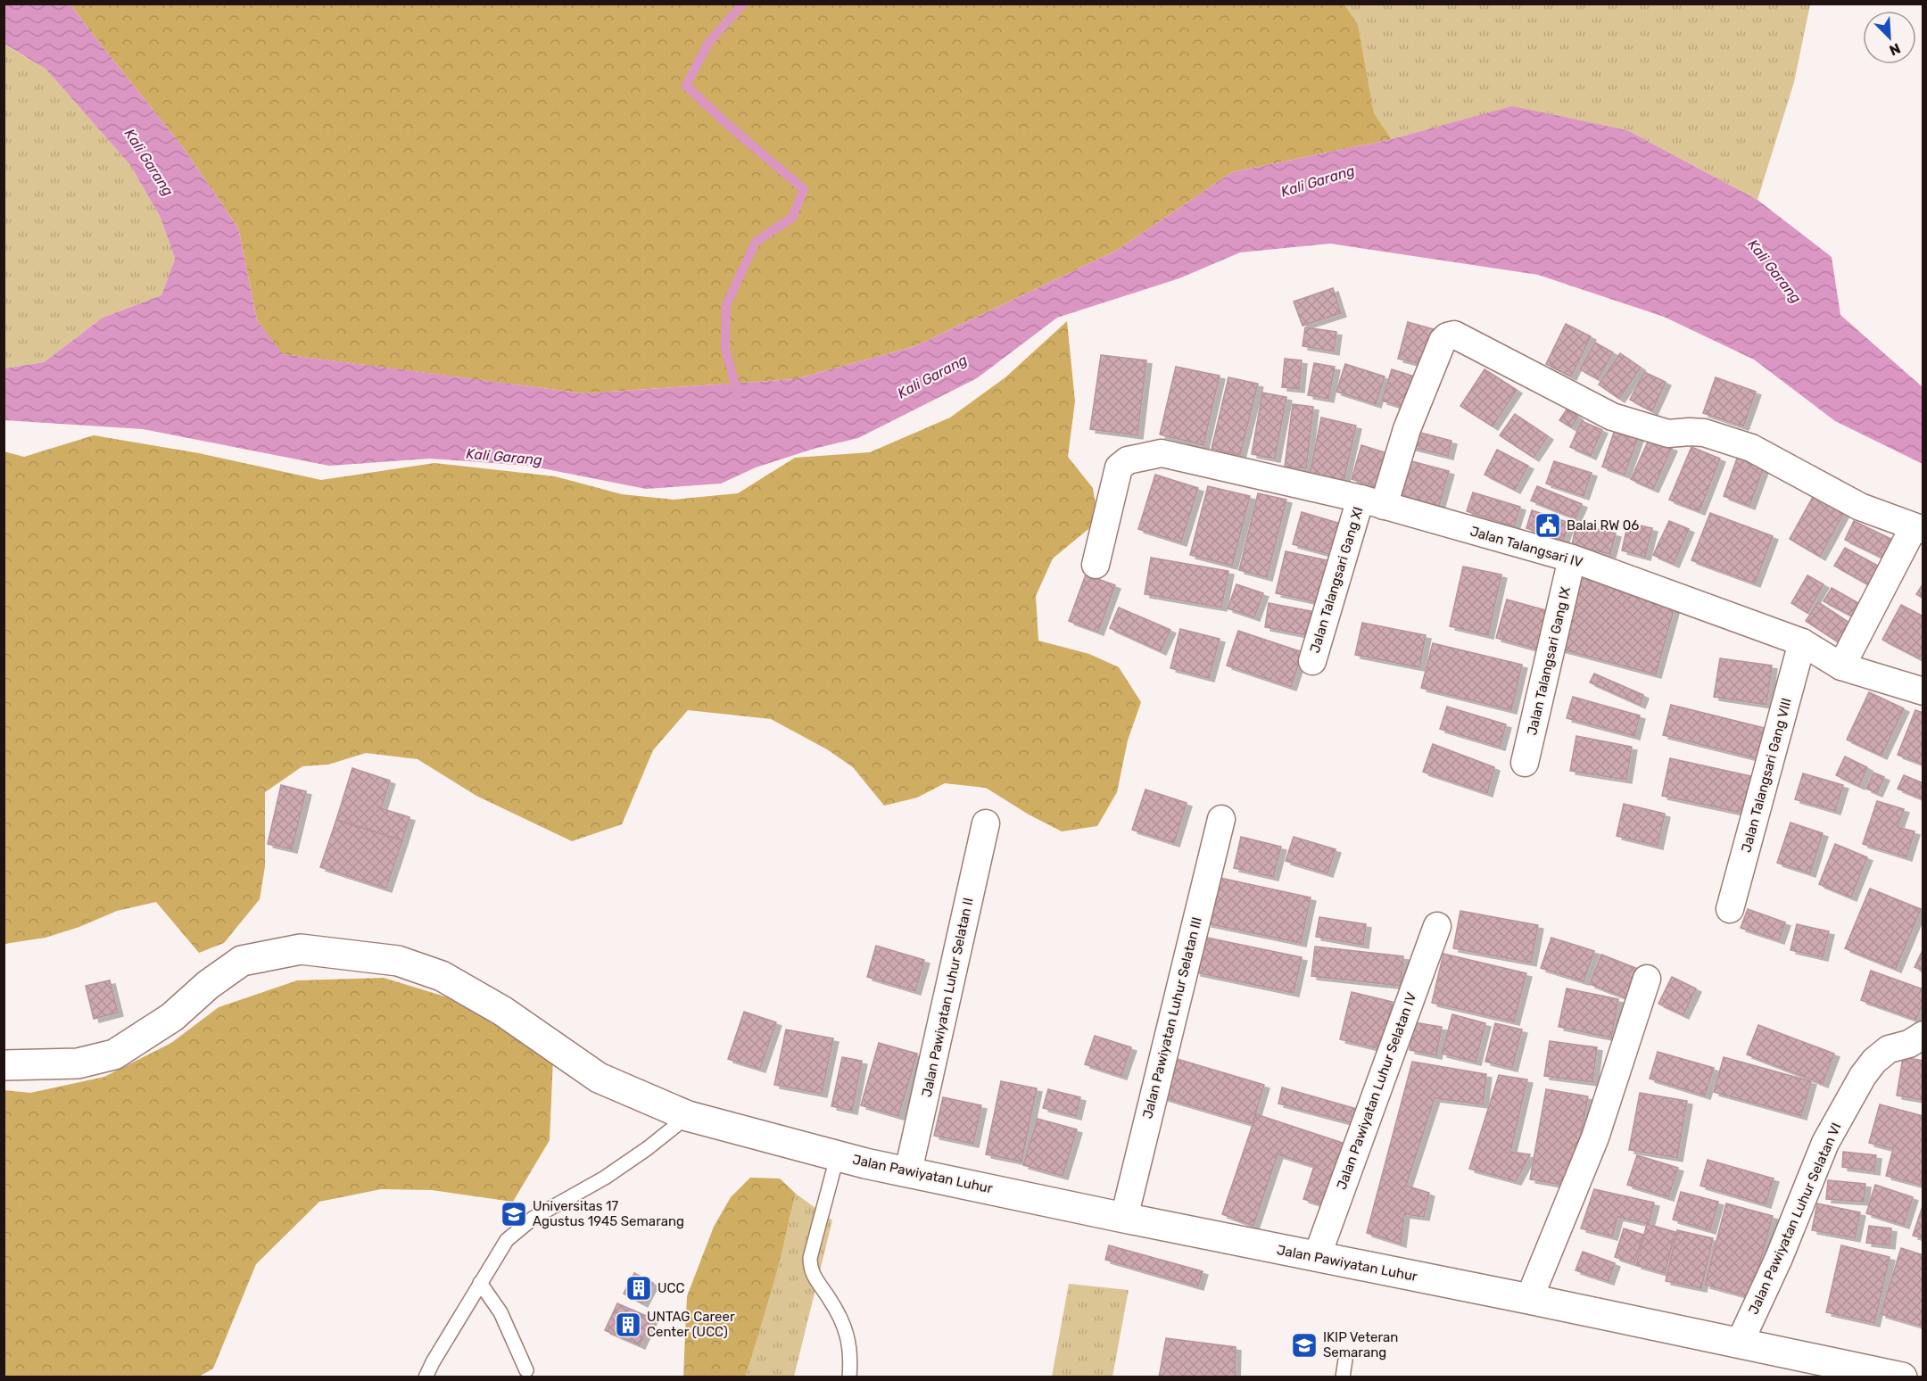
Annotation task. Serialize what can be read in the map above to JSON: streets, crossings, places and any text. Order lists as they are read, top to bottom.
{
  "streets": {
    "main road": ["Jalan Pawiyatan Luhur"],
    "street": [
      "Jalan Talangsari IV",
      "Jalan Talangsari Gang XI",
      "Jalan Talangsari Gang IX",
      "Jalan Talangsari Gang VIII",
      "Jalan Pawiyatan Luhur Selatan II",
      "Jalan Pawiyatan Luhur Selatan III",
      "Jalan Pawiyatan Luhur Selatan IV",
      "Jalan Pawiyatan Luhur Selatan VI"
    ]
  },
  "crossings": [
    ["Jalan Talangsari IV", "Jalan Talangsari Gang XI"],
    ["Jalan Talangsari IV", "Jalan Talangsari Gang IX"],
    ["Jalan Talangsari IV", "Jalan Talangsari Gang VIII"],
    ["Jalan Pawiyatan Luhur Selatan II", "Jalan Pawiyatan Luhur"],
    ["Jalan Pawiyatan Luhur Selatan III", "Jalan Pawiyatan Luhur"],
    ["Jalan Pawiyatan Luhur Selatan IV", "Jalan Pawiyatan Luhur"],
    ["Jalan Pawiyatan Luhur", "Jalan Pawiyatan Luhur Selatan VI"]
  ],
  "water": ["Kali Garang"],
  "places": {
    "public building": ["Balai RW 06"],
    "school or university": ["Universitas 17 Agustus 1945 Semarang", "IKIP Veteran Semarang"],
    "building": ["UCC", "UNTAG Career Center (UCC)"]
  },
  "north": "bottom right"
}
